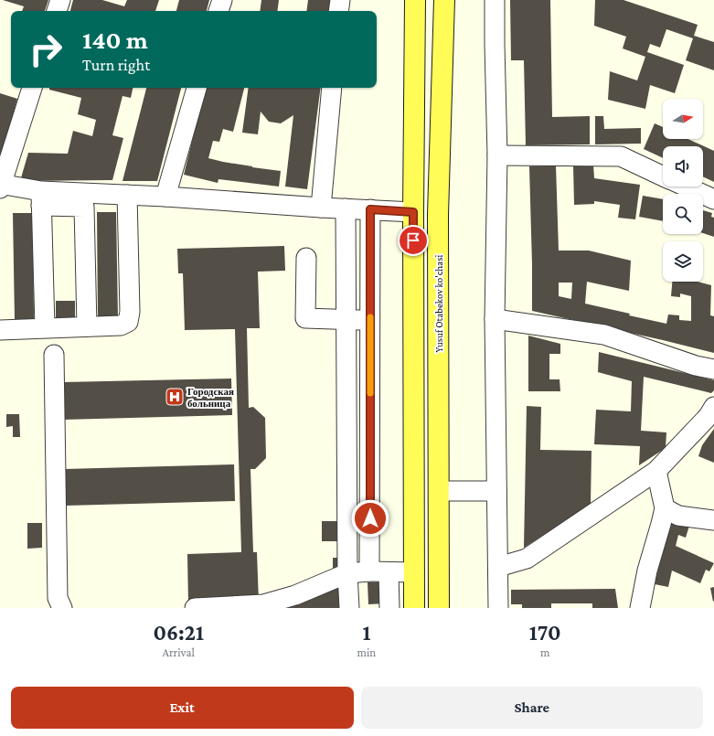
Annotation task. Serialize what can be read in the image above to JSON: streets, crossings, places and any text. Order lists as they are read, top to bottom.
{
  "streets": {
    "main road": ["Yusuf Otabekov ko'chasi"]
  },
  "places": {
    "hospital": ["Городская больница"]
  },
  "north": "right",
  "page": {
    "turn": ["140 m", "Turn right"],
    "eta": [
      "06:21",
      "Arrival",
      "1",
      "min",
      "170",
      "m"
    ],
    "buttons": ["Exit", "Share"]
  }
}
